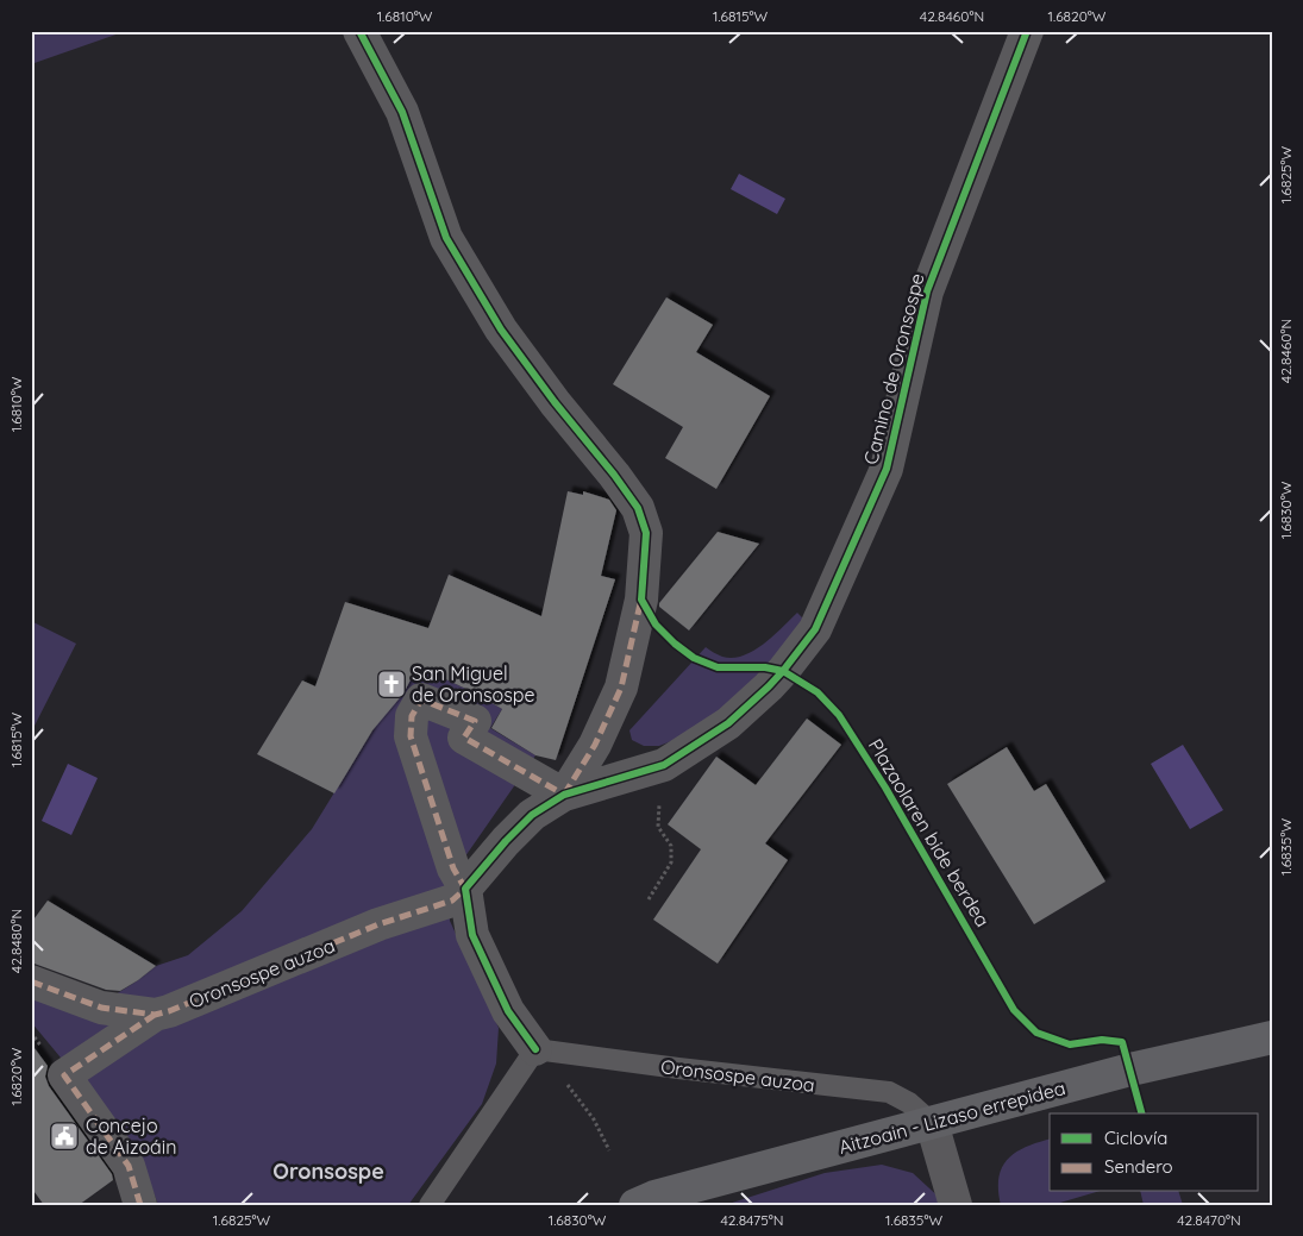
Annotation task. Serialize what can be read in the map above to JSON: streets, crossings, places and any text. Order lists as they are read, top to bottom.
{
  "streets": {
    "street": ["Camino de Oronsospe", "Oronsospe auzoa", "Aitzoain - Lizaso errepidea"],
    "cycle path": ["Plazaolaren bide berdea"]
  },
  "crossings": [
    ["Camino de Oronsospe", "Oronsospe auzoa"],
    ["Oronsospe auzoa", "Aitzoain - Lizaso errepidea"]
  ],
  "districts": ["Oronsospe"],
  "places": {
    "church": ["San Miguel de Oronsospe"],
    "public building": ["Concejo de Aizoáin"]
  },
  "legend": ["Ciclovía", "Sendero"],
  "coordinates": [
    "1.6810°W",
    "1.6815°W",
    "42.8460°N",
    "1.6820°W",
    "1.6825°W",
    "1.6830°W",
    "1.6835°W",
    "42.8480°N",
    "42.8475°N",
    "42.8470°N"
  ]
}
